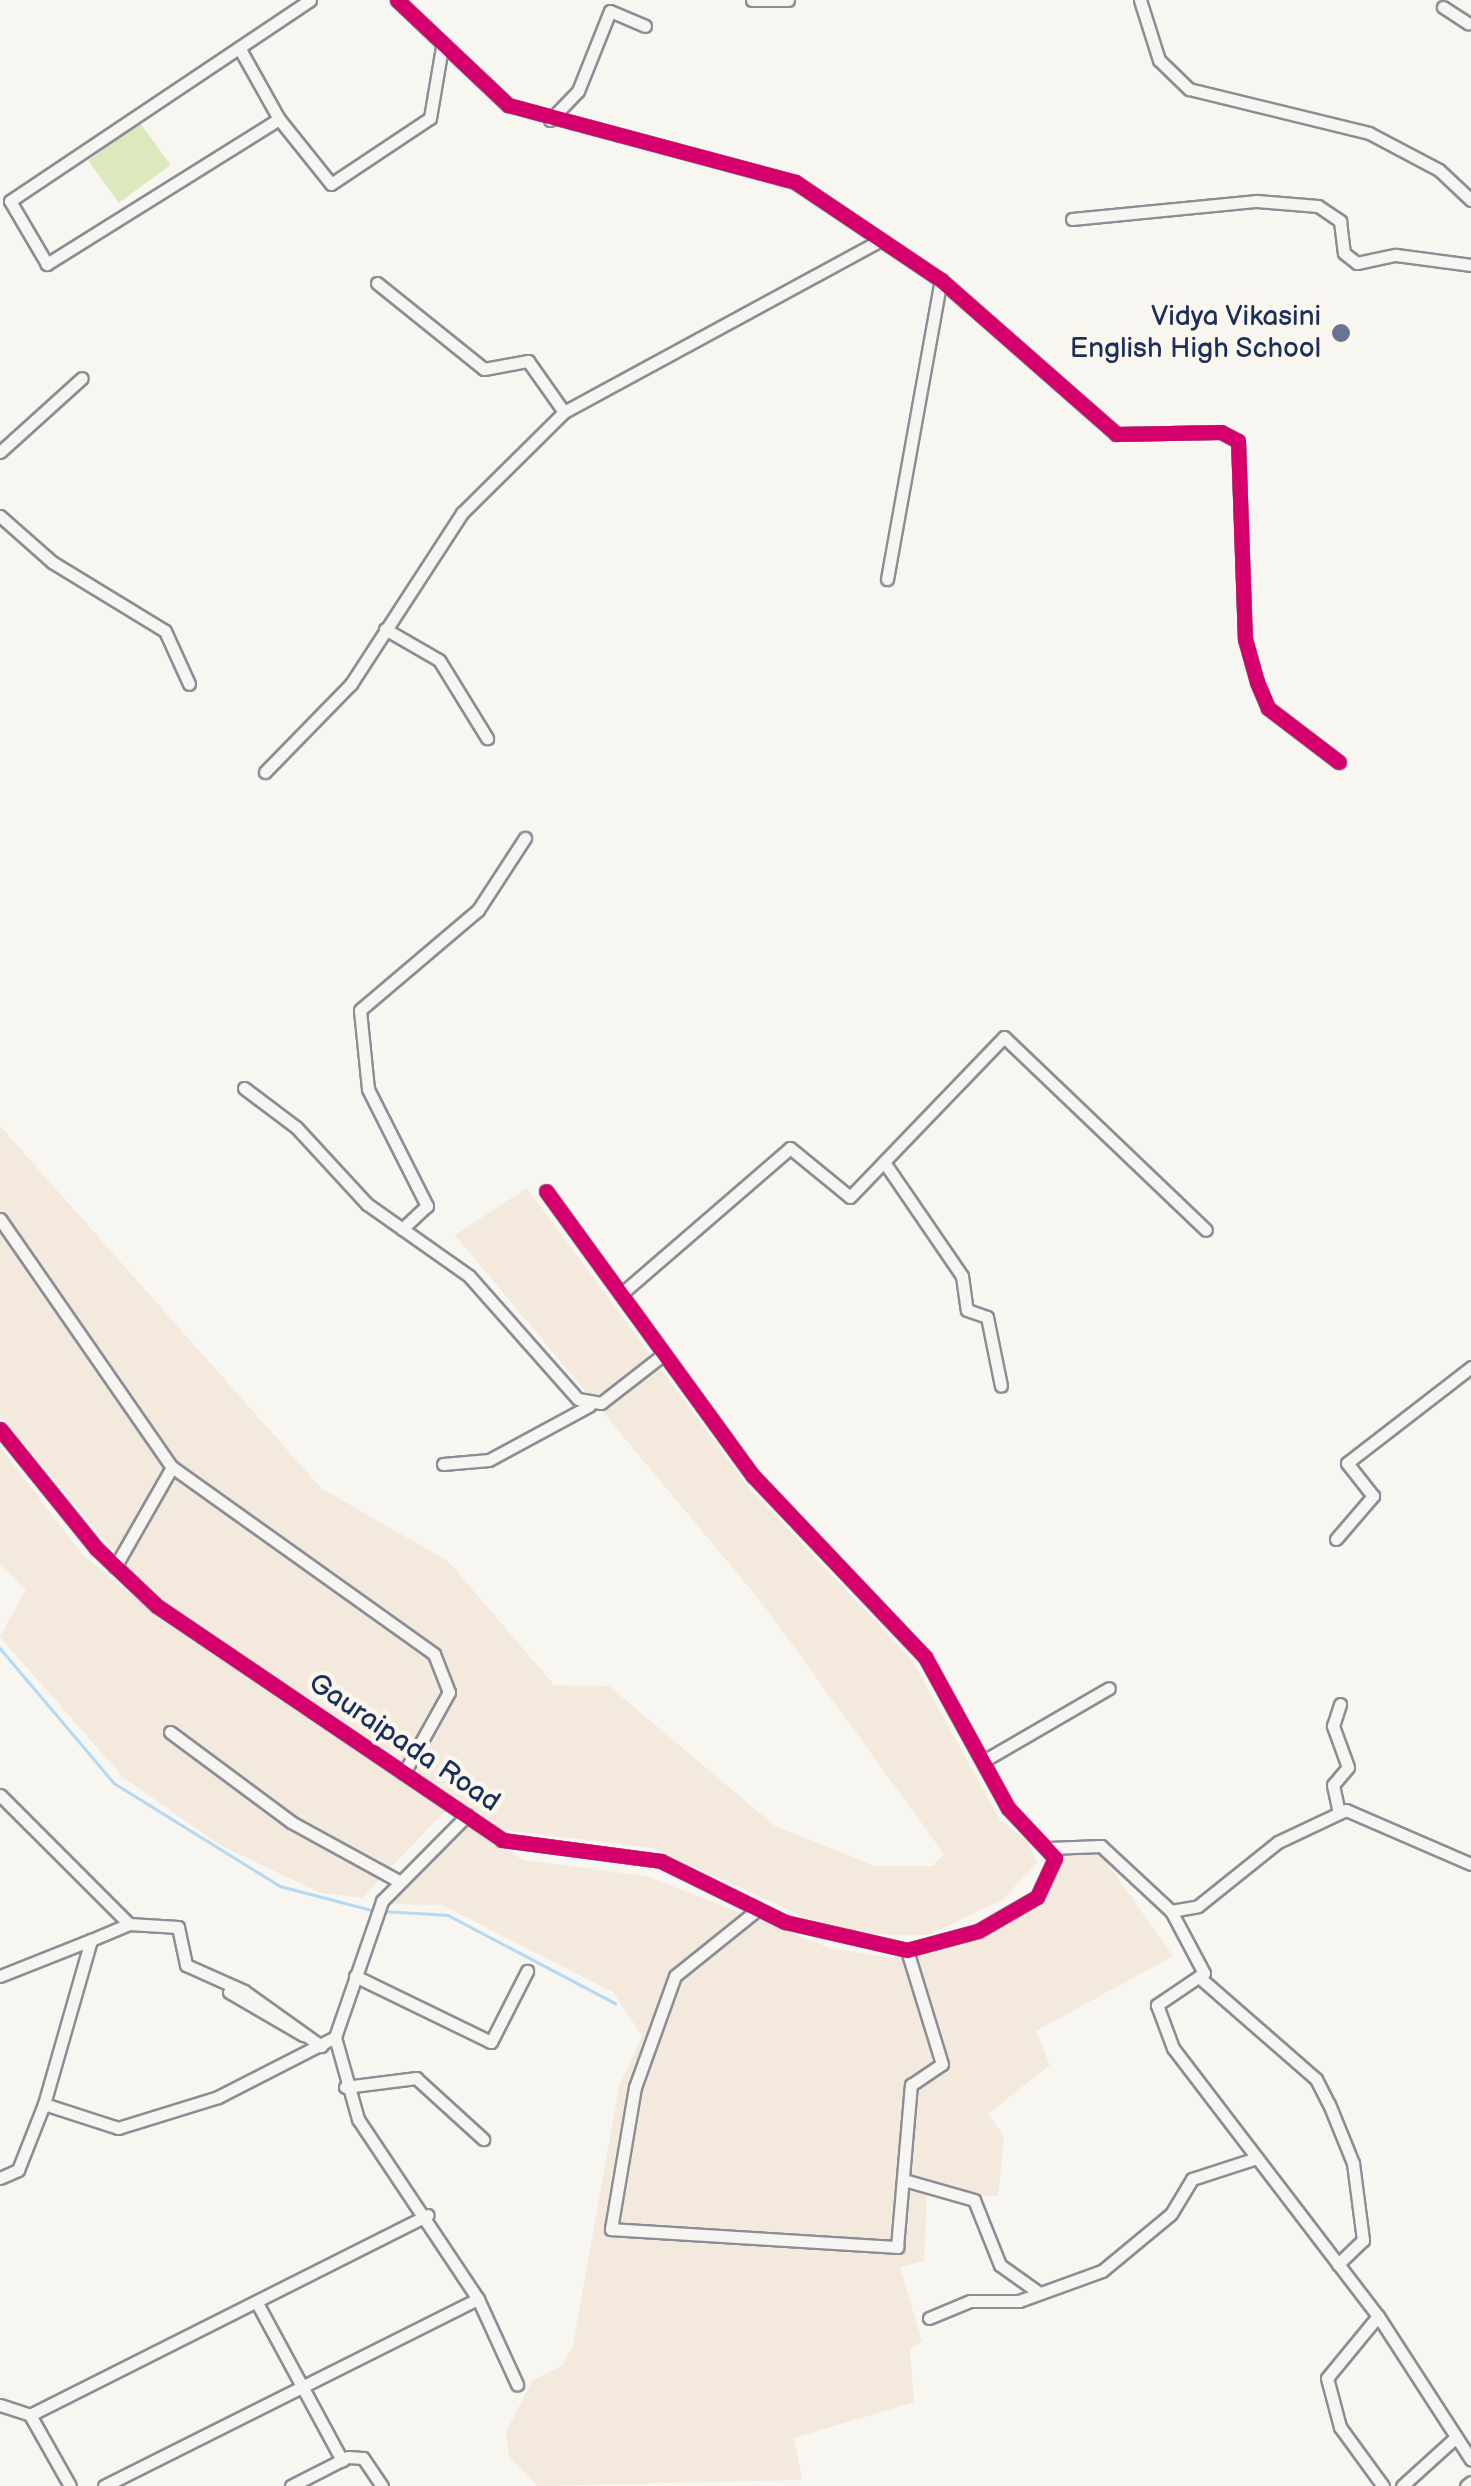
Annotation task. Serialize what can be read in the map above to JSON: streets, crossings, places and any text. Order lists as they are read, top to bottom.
{
  "streets": {
    "street": ["Gauraipada Road"]
  },
  "places": ["Vidya Vikasini English High School"]
}
